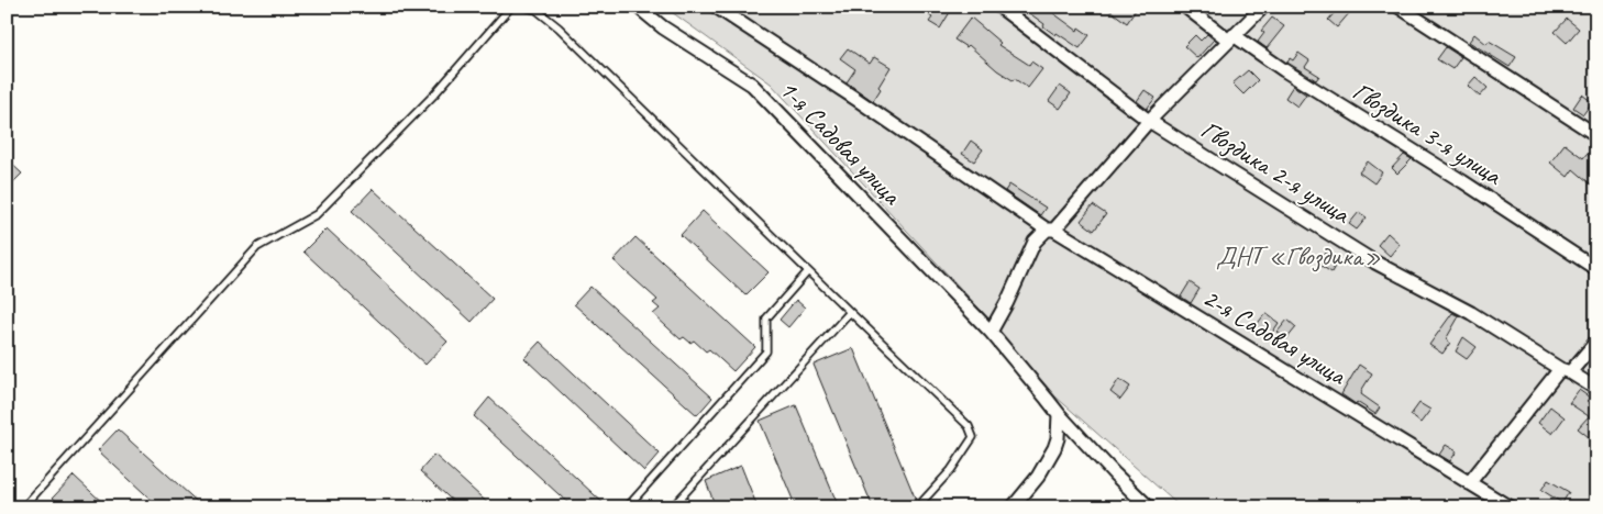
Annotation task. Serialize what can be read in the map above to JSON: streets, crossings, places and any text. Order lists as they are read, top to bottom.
{
  "streets": {
    "street": [
      "Гвоздика 3-я улица",
      "1-я Садовая улица",
      "Гвоздика 2-я улица",
      "2-я Садовая улица"
    ]
  },
  "parks": ["ДНТ «Гвоздика»"]
}
